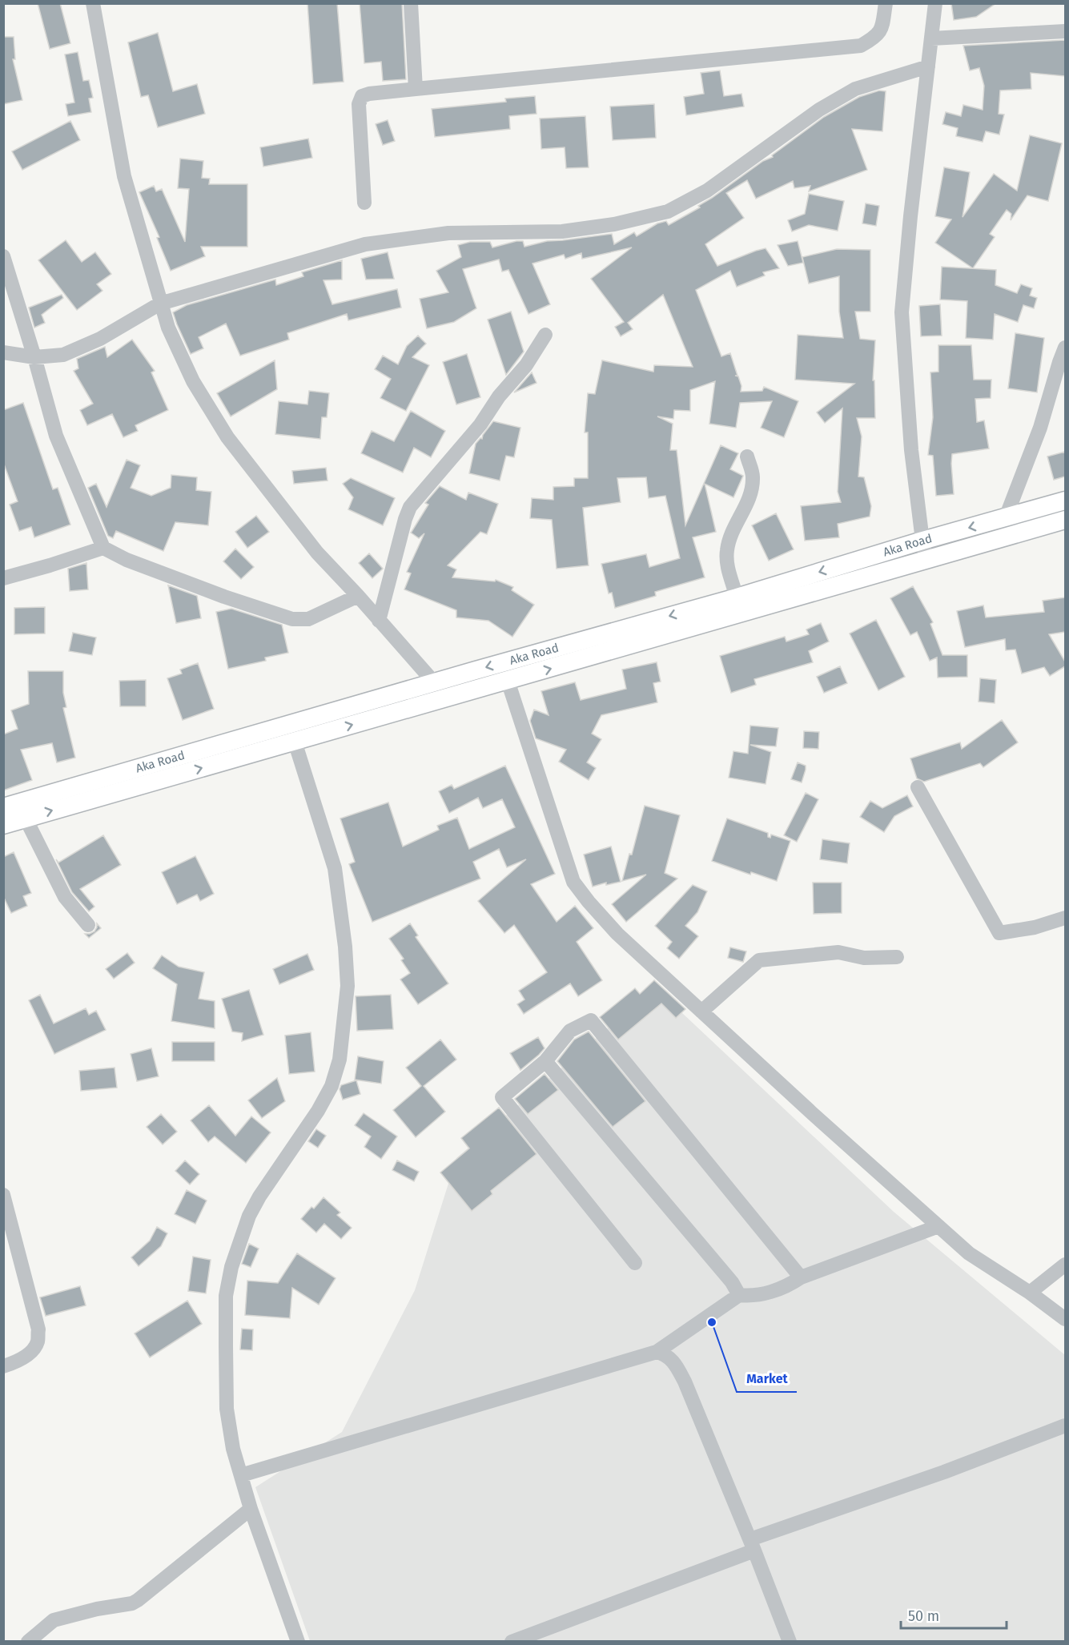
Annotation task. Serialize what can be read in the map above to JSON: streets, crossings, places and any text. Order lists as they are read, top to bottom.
{
  "streets": {
    "main road": ["Aka Road"]
  },
  "places": ["Market"],
  "scale_bar": "50 m"
}
